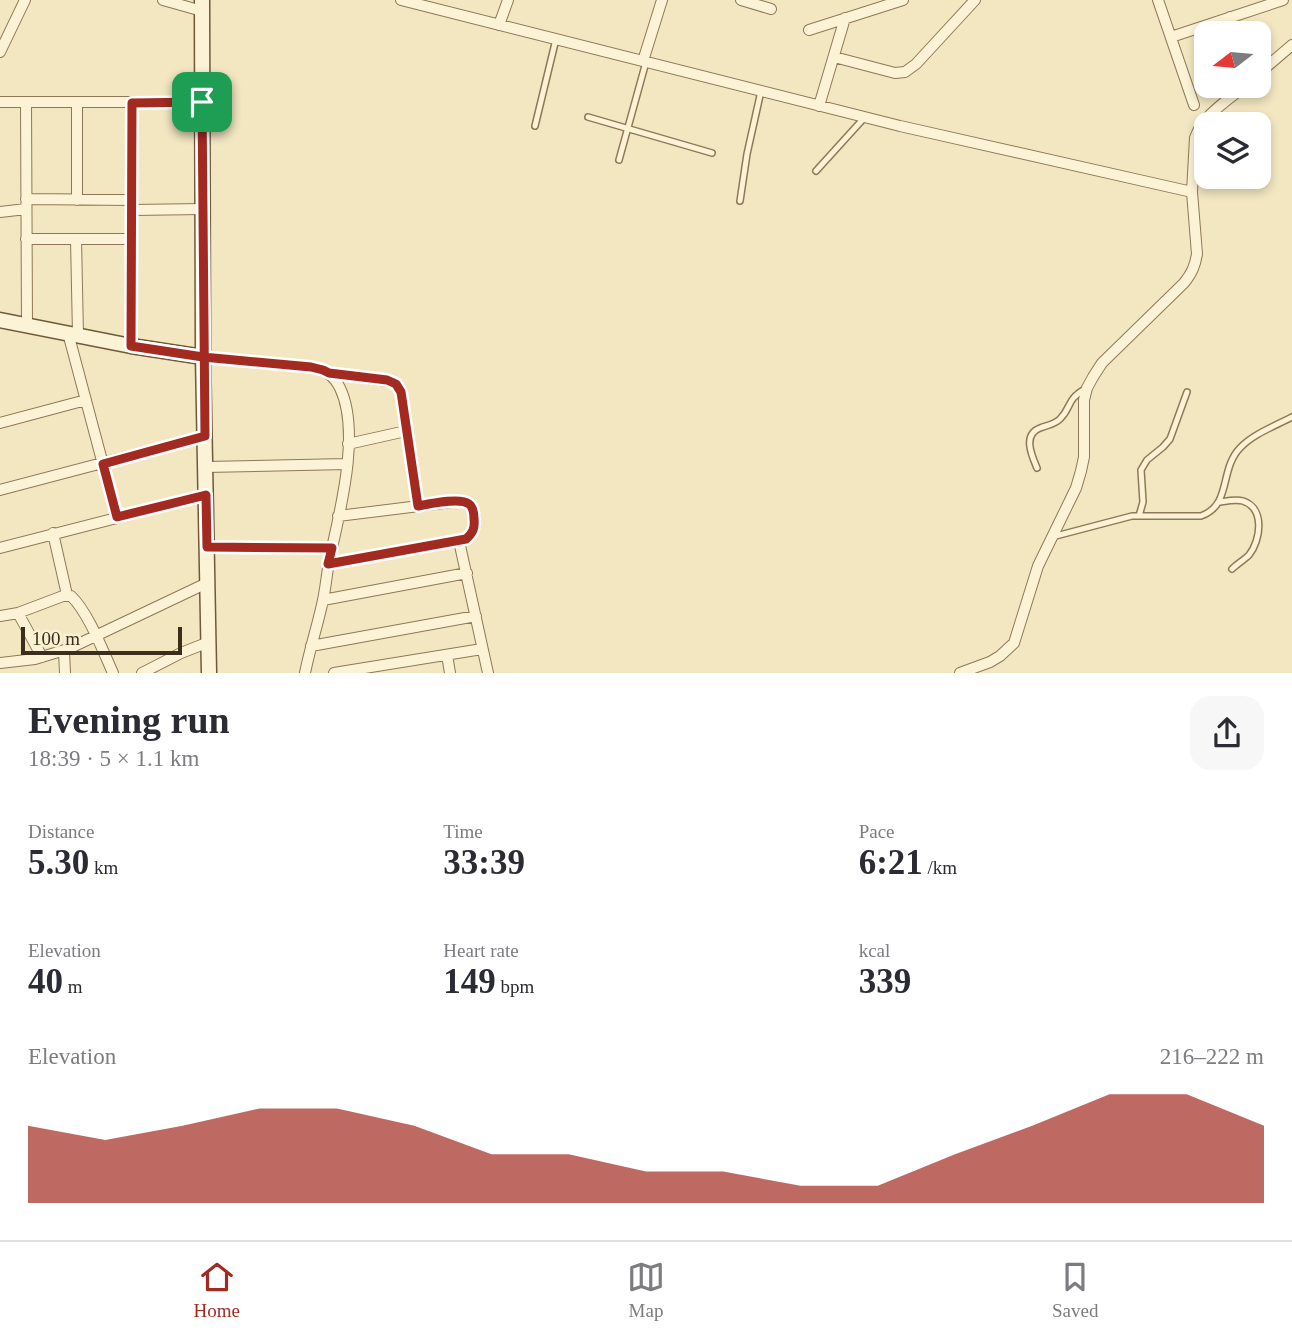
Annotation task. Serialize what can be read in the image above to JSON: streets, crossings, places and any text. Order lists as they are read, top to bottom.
{
  "scale_bar": "100 m",
  "north": "left",
  "page": {
    "scale": "100 m",
    "heading": ["Evening run", "18:39 · 5 × 1.1 km"],
    "stats": [
      ["Distance", "5.30 km"],
      ["Time", "33:39"],
      ["Pace", "6:21 /km"],
      ["Elevation", "40 m"],
      ["Heart rate", "149 bpm"],
      ["kcal", "339"]
    ],
    "chart": ["Elevation", "216–222 m"],
    "tabs": ["Home", "Map", "Saved"]
  }
}
